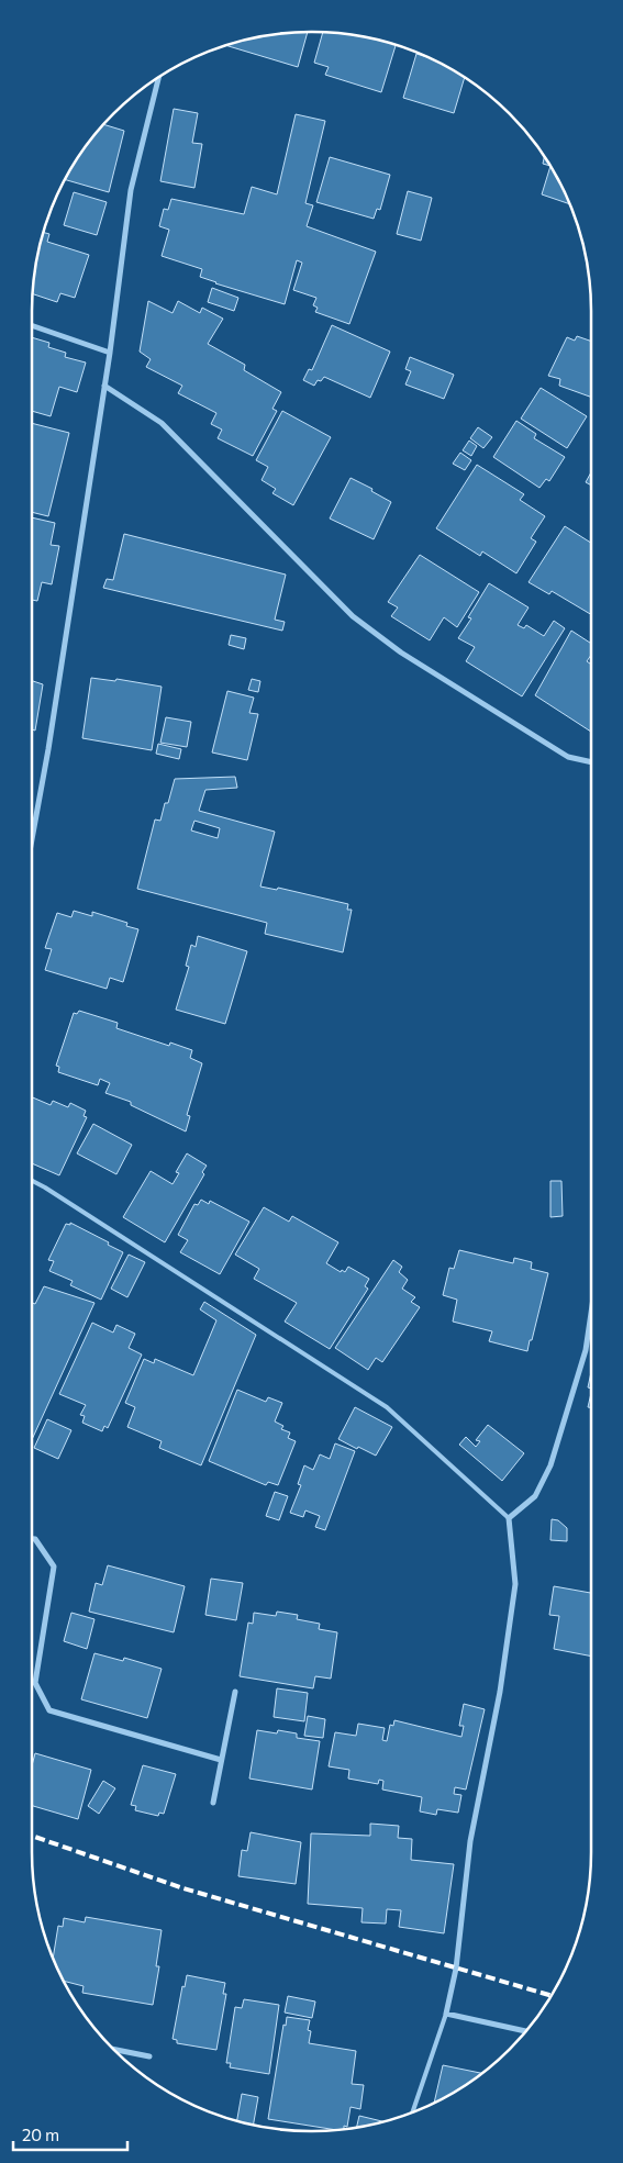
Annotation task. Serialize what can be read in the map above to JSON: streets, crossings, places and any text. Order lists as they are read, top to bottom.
{
  "scale_bar": "20 m"
}
